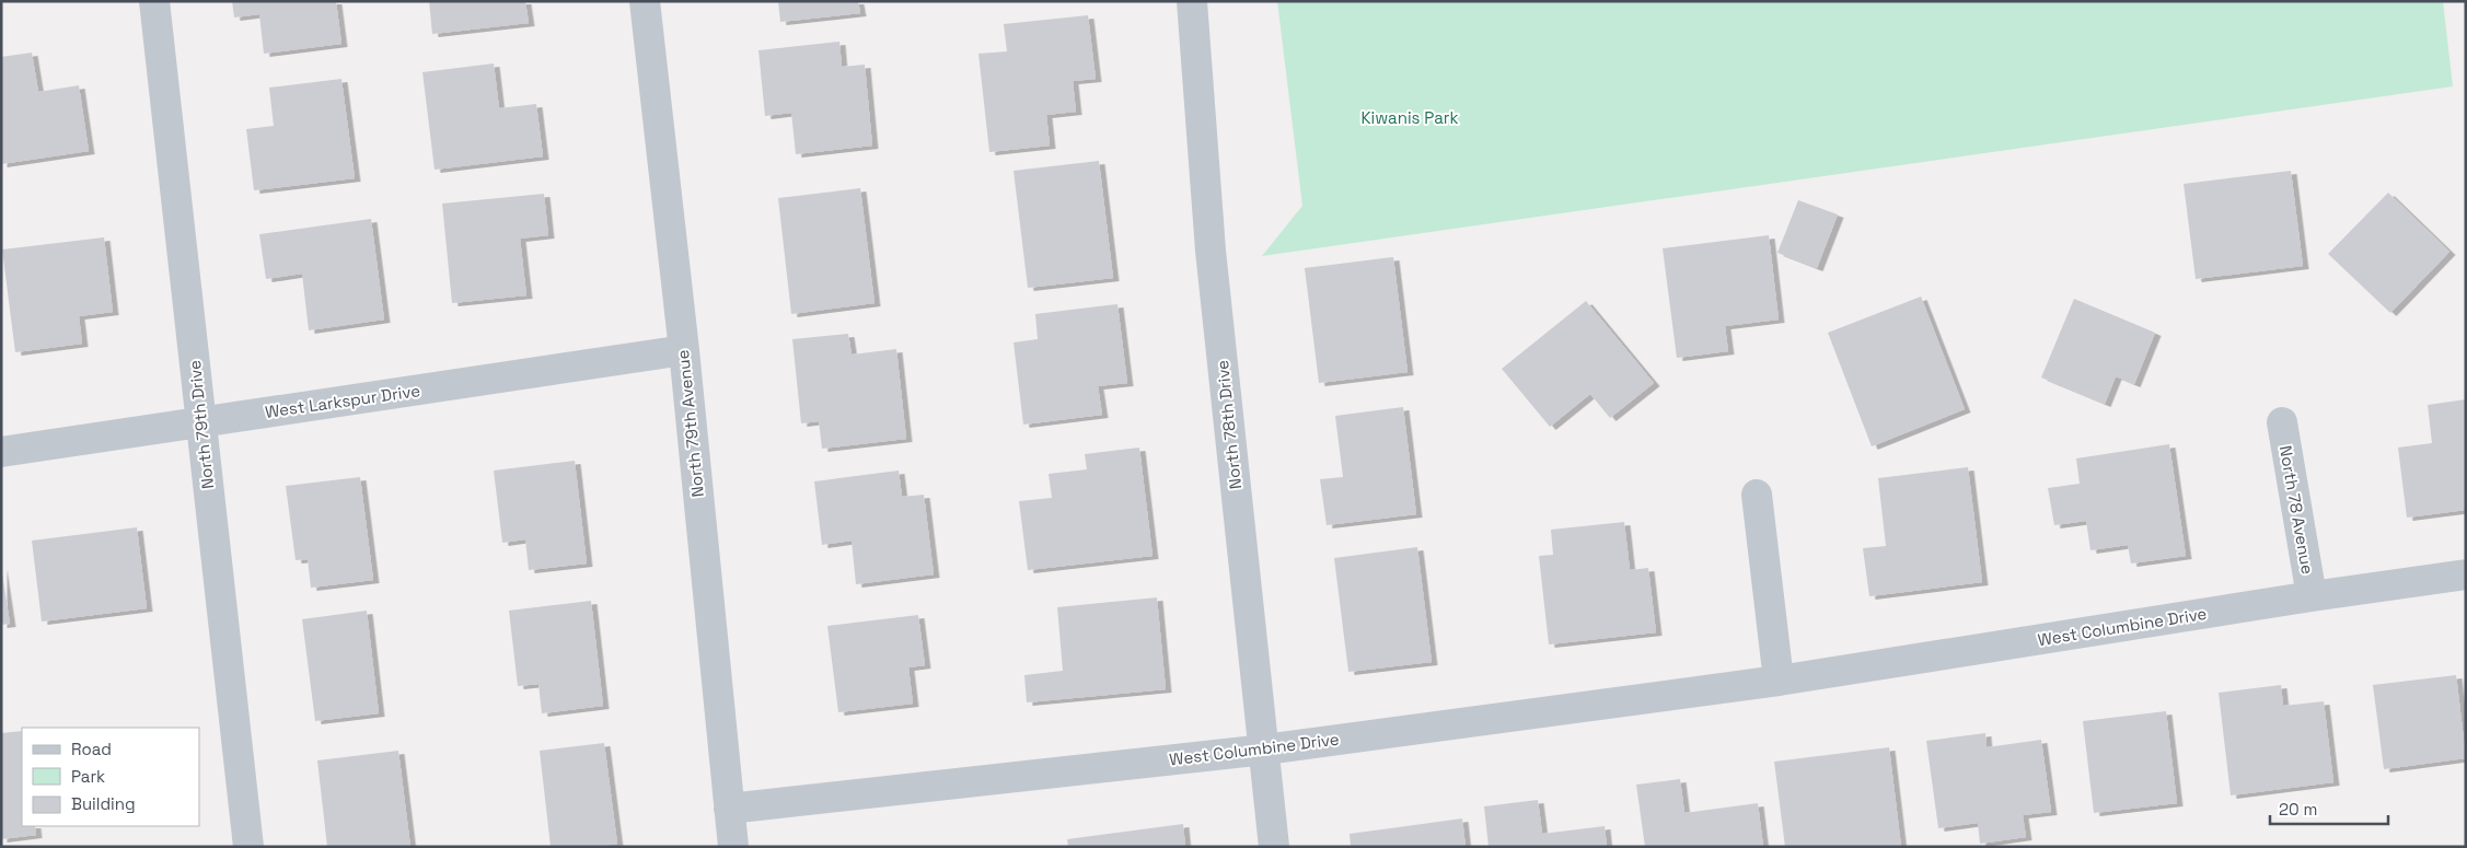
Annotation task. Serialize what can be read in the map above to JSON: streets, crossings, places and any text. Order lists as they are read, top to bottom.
{
  "streets": {
    "street": [
      "West Larkspur Drive",
      "North 79th Avenue",
      "North 79th Drive",
      "North 78th Drive",
      "North 78 Avenue",
      "West Columbine Drive"
    ]
  },
  "crossings": [
    ["West Larkspur Drive", "North 79th Avenue"],
    ["West Larkspur Drive", "North 79th Drive"],
    ["North 79th Avenue", "West Columbine Drive"],
    ["North 78th Drive", "West Columbine Drive"],
    ["North 78 Avenue", "West Columbine Drive"]
  ],
  "parks": ["Kiwanis Park"],
  "legend": ["Road", "Park", "Building"],
  "scale_bar": "20 m"
}
